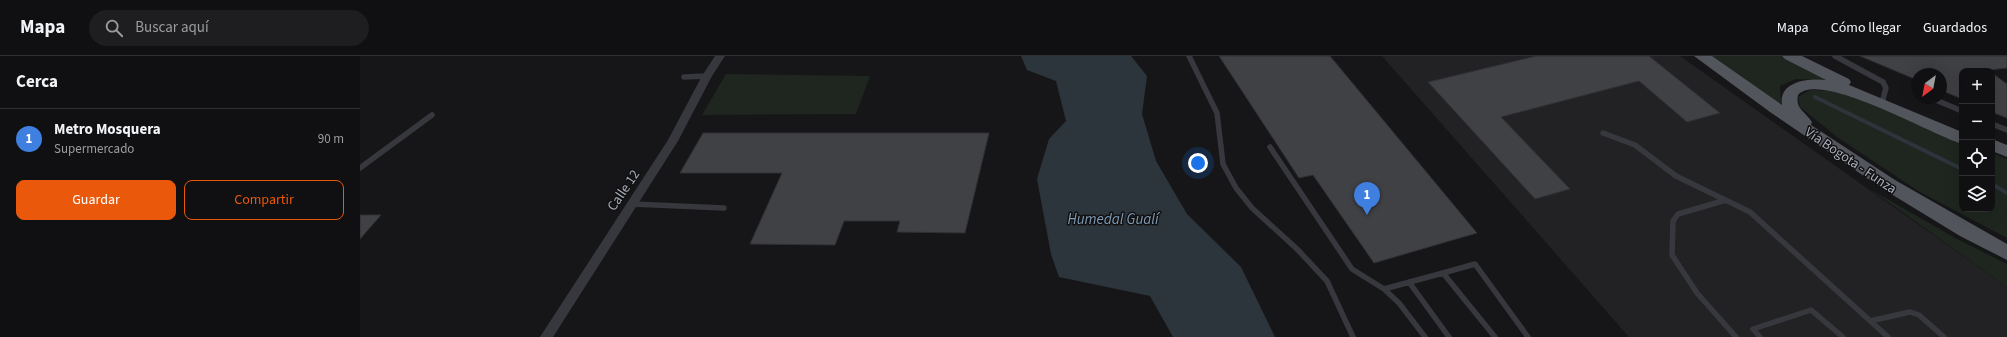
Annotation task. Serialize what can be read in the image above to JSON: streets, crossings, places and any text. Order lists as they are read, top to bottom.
{
  "streets": {
    "main road": ["Vía Bogota - Funza"],
    "street": ["Calle 12"]
  },
  "water": ["Humedal Gualí"],
  "north": "bottom left",
  "page": {
    "header": "Mapa",
    "search": "Buscar aquí",
    "nav": ["Mapa", "Cómo llegar", "Guardados"],
    "heading": "Cerca",
    "map_buttons": ["+", "−"],
    "list": [
      {
        "mark": "1",
        "name": "Metro Mosquera",
        "note": "Supermercado",
        "value": "90 m"
      }
    ],
    "buttons": ["Guardar", "Compartir"],
    "pins": "1"
  }
}
